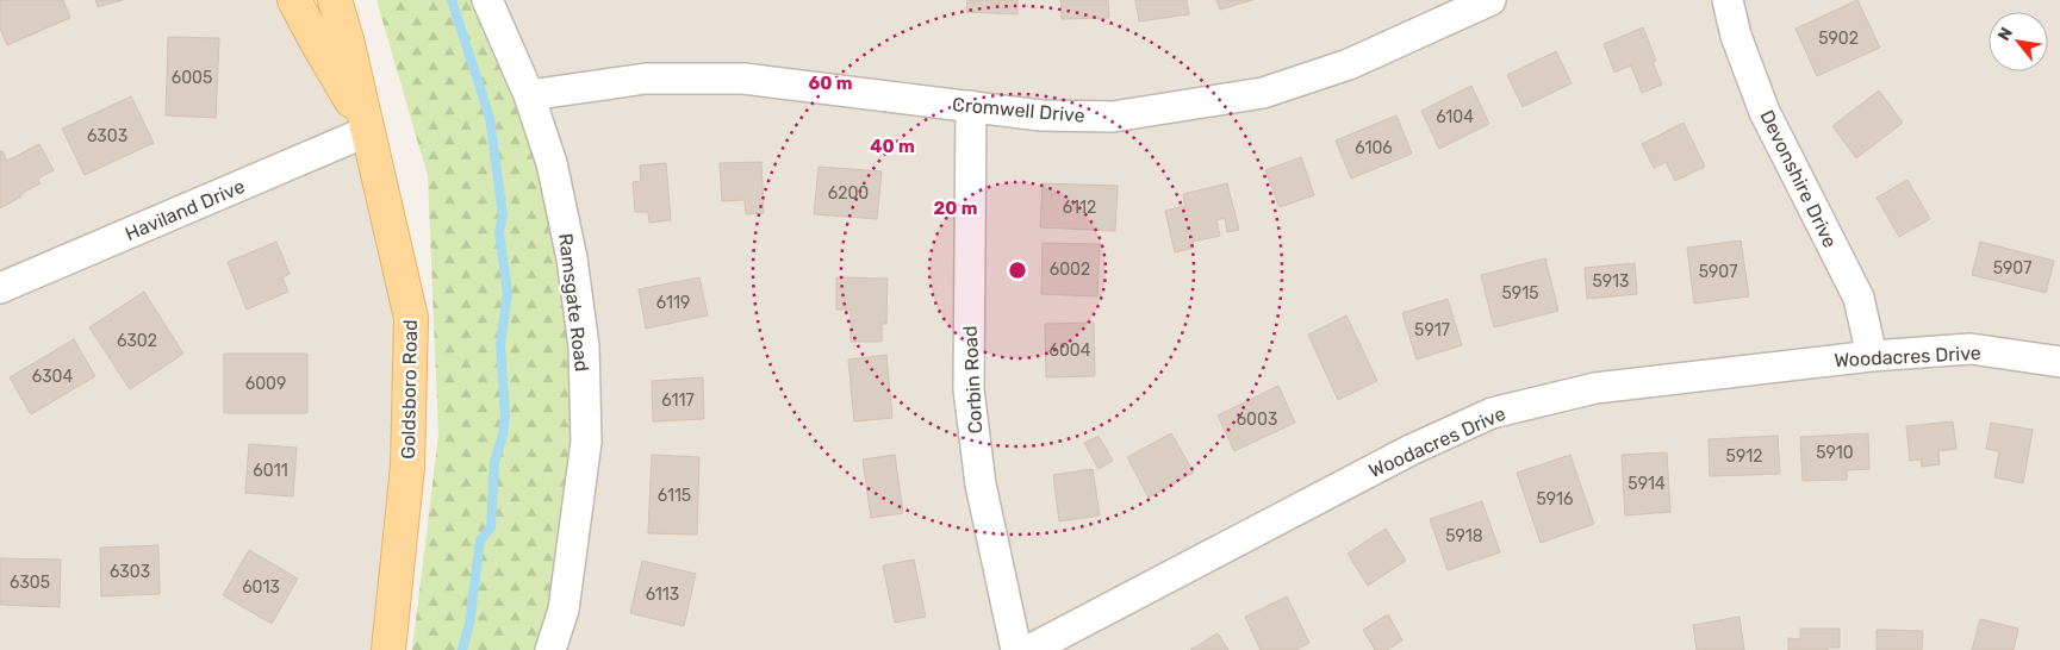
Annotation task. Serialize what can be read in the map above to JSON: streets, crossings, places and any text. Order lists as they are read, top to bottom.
{
  "streets": {
    "main road": ["Goldsboro Road"],
    "street": [
      "Cromwell Drive",
      "Devonshire Drive",
      "Haviland Drive",
      "Ramsgate Road",
      "Woodacres Drive",
      "Corbin Road"
    ]
  },
  "crossings": [
    ["Cromwell Drive", "Ramsgate Road"],
    ["Cromwell Drive", "Corbin Road"],
    ["Devonshire Drive", "Woodacres Drive"],
    ["Haviland Drive", "Goldsboro Road"]
  ],
  "house_numbers": [
    "5902",
    "6005",
    "6104",
    "6303",
    "6106",
    "6200",
    "6112",
    "5907",
    "6002",
    "5907",
    "5913",
    "5915",
    "6119",
    "5917",
    "6302",
    "6004",
    "6304",
    "6009",
    "6117",
    "6003",
    "5910",
    "5912",
    "6011",
    "5914",
    "6115",
    "5916",
    "5918",
    "6303",
    "6305",
    "6013",
    "6113"
  ],
  "north": "top left",
  "rings": ["60 m", "40 m", "20 m"]
}
